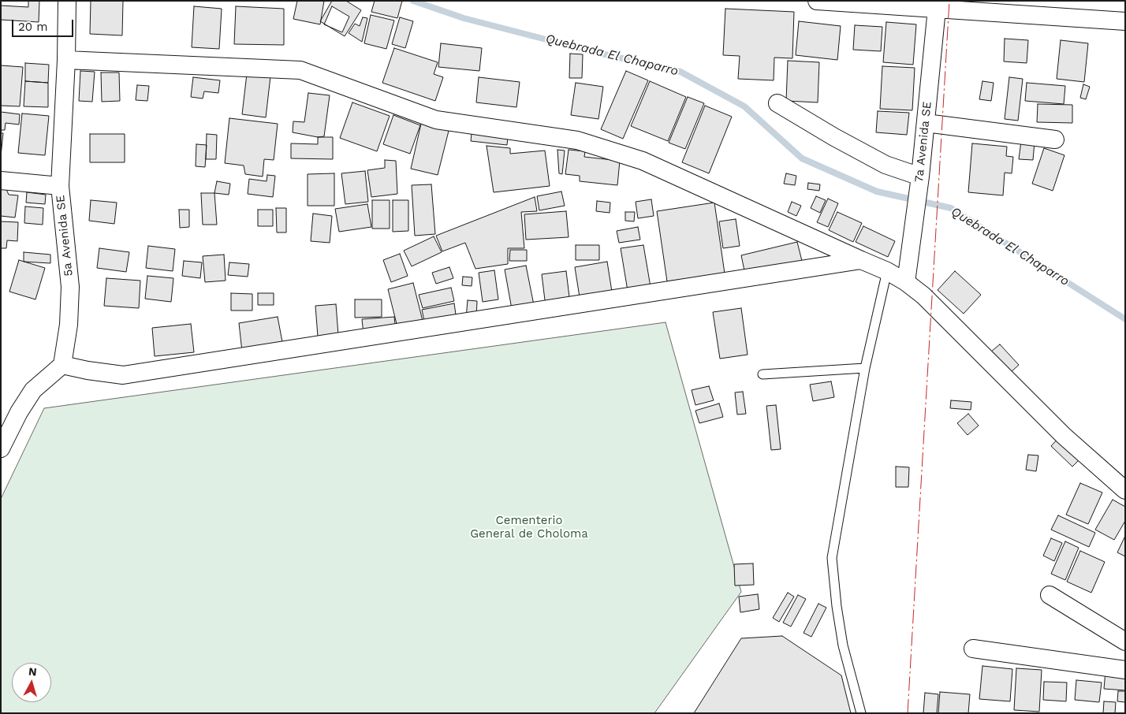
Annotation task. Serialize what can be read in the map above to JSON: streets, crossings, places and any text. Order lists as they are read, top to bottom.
{
  "streets": {
    "street": ["7a Avenida SE", "5a Avenida SE"]
  },
  "water": ["Quebrada El Chaparro"],
  "parks": ["Cementerio General de Choloma"],
  "scale_bar": "20 m",
  "north": "top"
}
